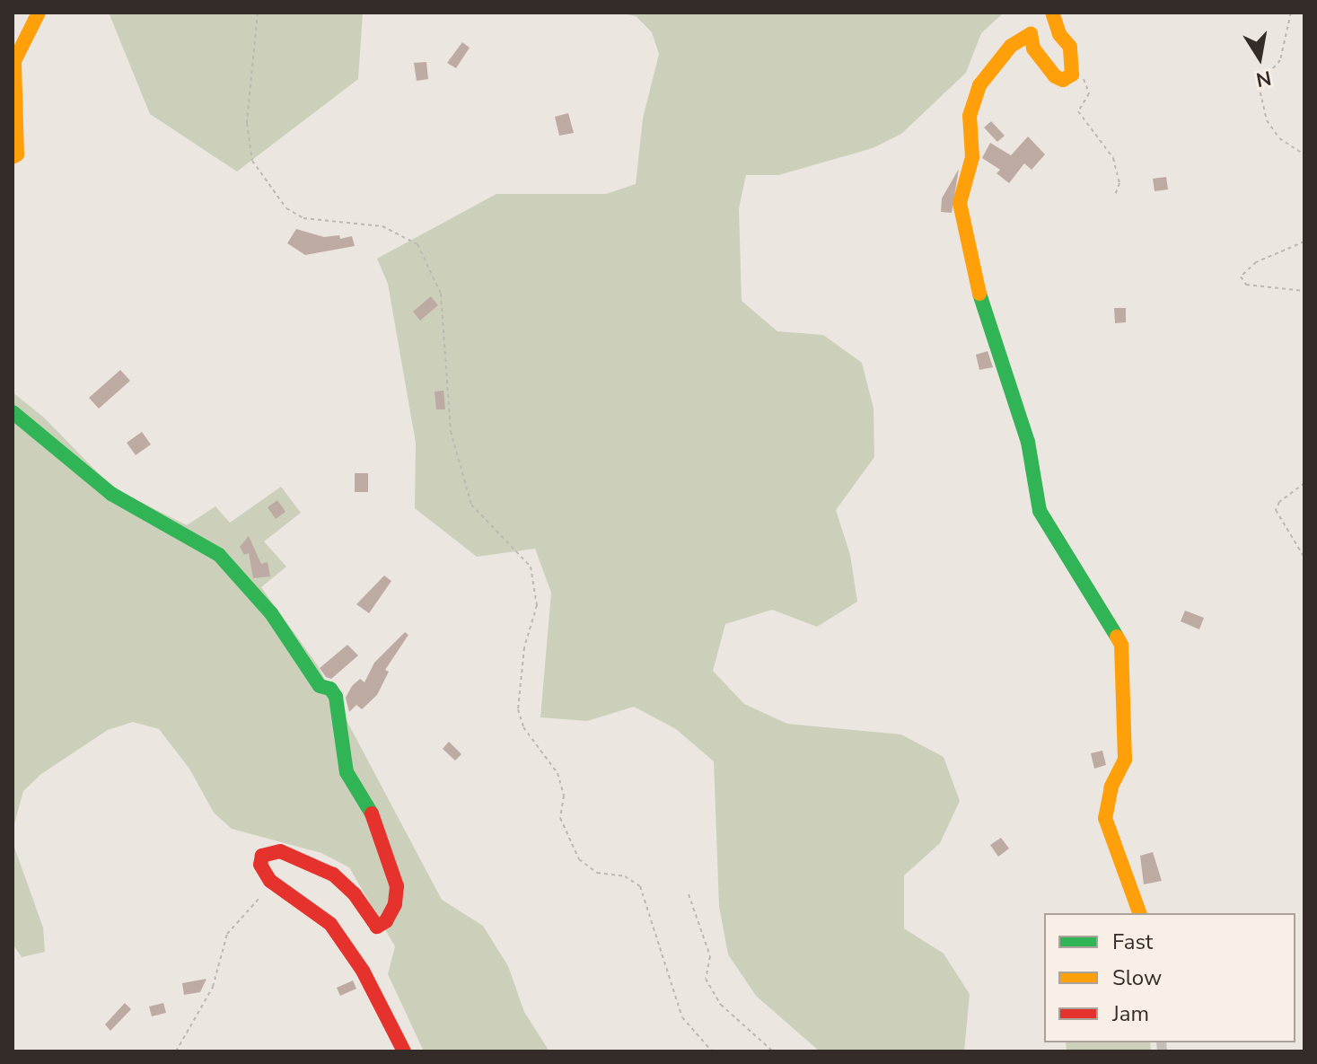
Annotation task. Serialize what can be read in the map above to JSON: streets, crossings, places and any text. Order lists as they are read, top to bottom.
{
  "legend": ["Fast", "Slow", "Jam"],
  "north": "bottom"
}
